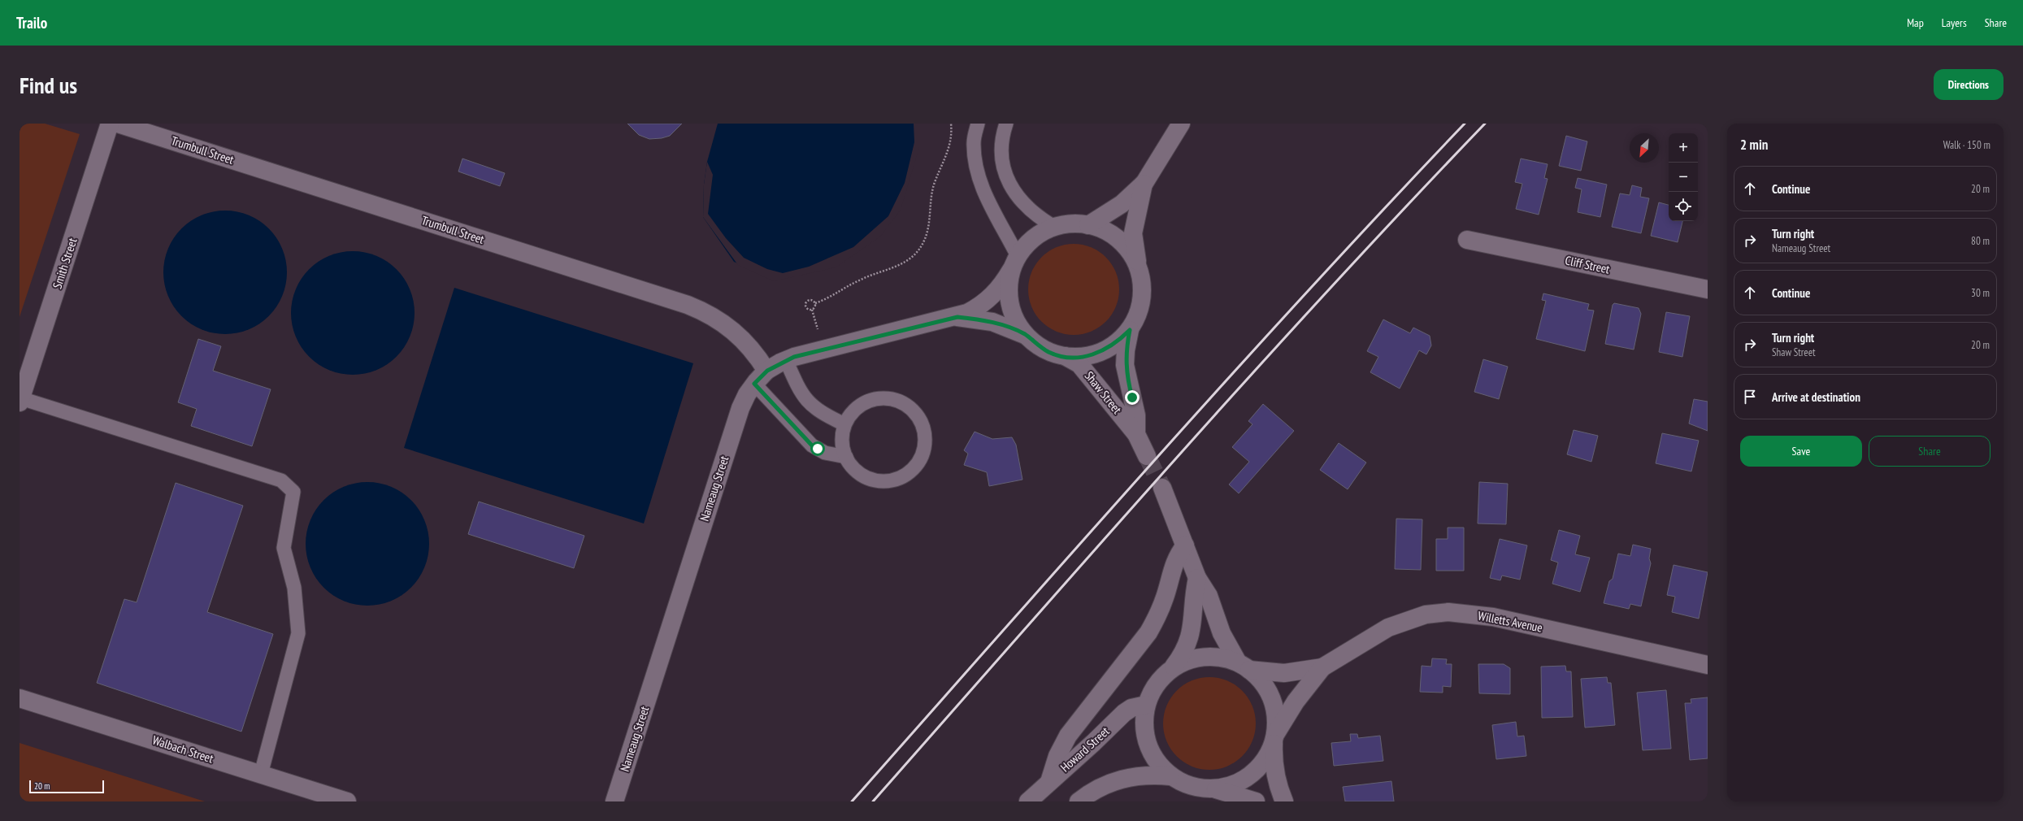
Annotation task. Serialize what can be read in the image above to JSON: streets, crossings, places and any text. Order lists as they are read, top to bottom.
{
  "streets": {
    "street": [
      "Trumbull Street",
      "Smith Street",
      "Cliff Street",
      "Shaw Street",
      "Nameaug Street",
      "Willetts Avenue",
      "Walbach Street",
      "Howard Street"
    ]
  },
  "crossings": [
    ["Trumbull Street", "Nameaug Street"]
  ],
  "scale_bar": "20 m",
  "north": "bottom left",
  "page": {
    "header": "Trailo",
    "nav": ["Map", "Layers", "Share"],
    "buttons": [
      "Directions",
      ["Save", "Share"]
    ],
    "title": "Find us",
    "heading": ["2 min", "Walk · 150 m"],
    "map_buttons": ["+", "−"],
    "list": [
      ["Continue", "20 m"],
      ["Turn right", "Nameaug Street", "80 m"],
      ["Continue", "30 m"],
      ["Turn right", "Shaw Street", "20 m"],
      "Arrive at destination"
    ],
    "scale": "20 m"
  }
}
